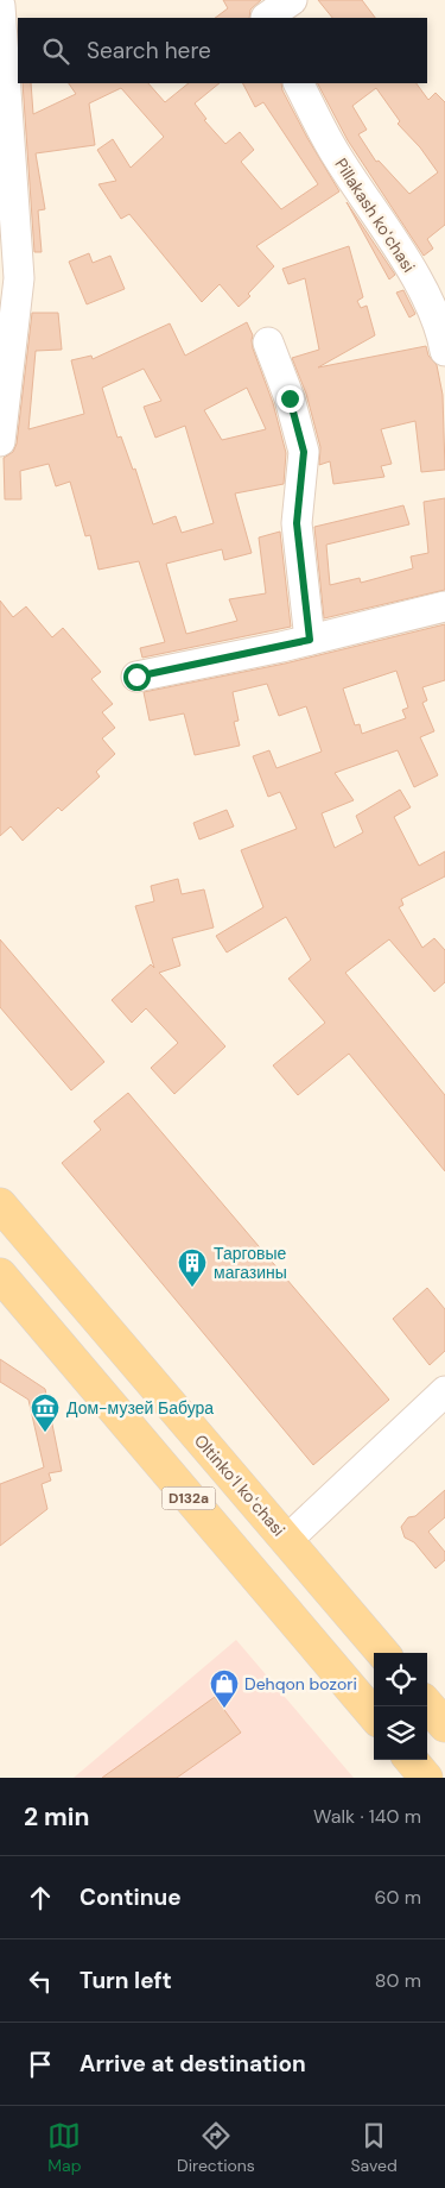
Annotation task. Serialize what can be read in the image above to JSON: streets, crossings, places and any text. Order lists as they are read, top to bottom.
{
  "streets": {
    "main road": ["Oltinkoʻl koʻchasi", "D132a"],
    "street": ["Pillakash koʻchasi"]
  },
  "places": {
    "building": ["Тарговые магазины"],
    "museum": ["Дом-музей Бабура"],
    "shop": ["Dehqon bozori"]
  },
  "page": {
    "search": "Search here",
    "heading": ["2 min", "Walk · 140 m"],
    "list": [
      ["Continue", "60 m"],
      ["Turn left", "80 m"],
      "Arrive at destination"
    ],
    "nav": ["Map", "Directions", "Saved"]
  }
}
